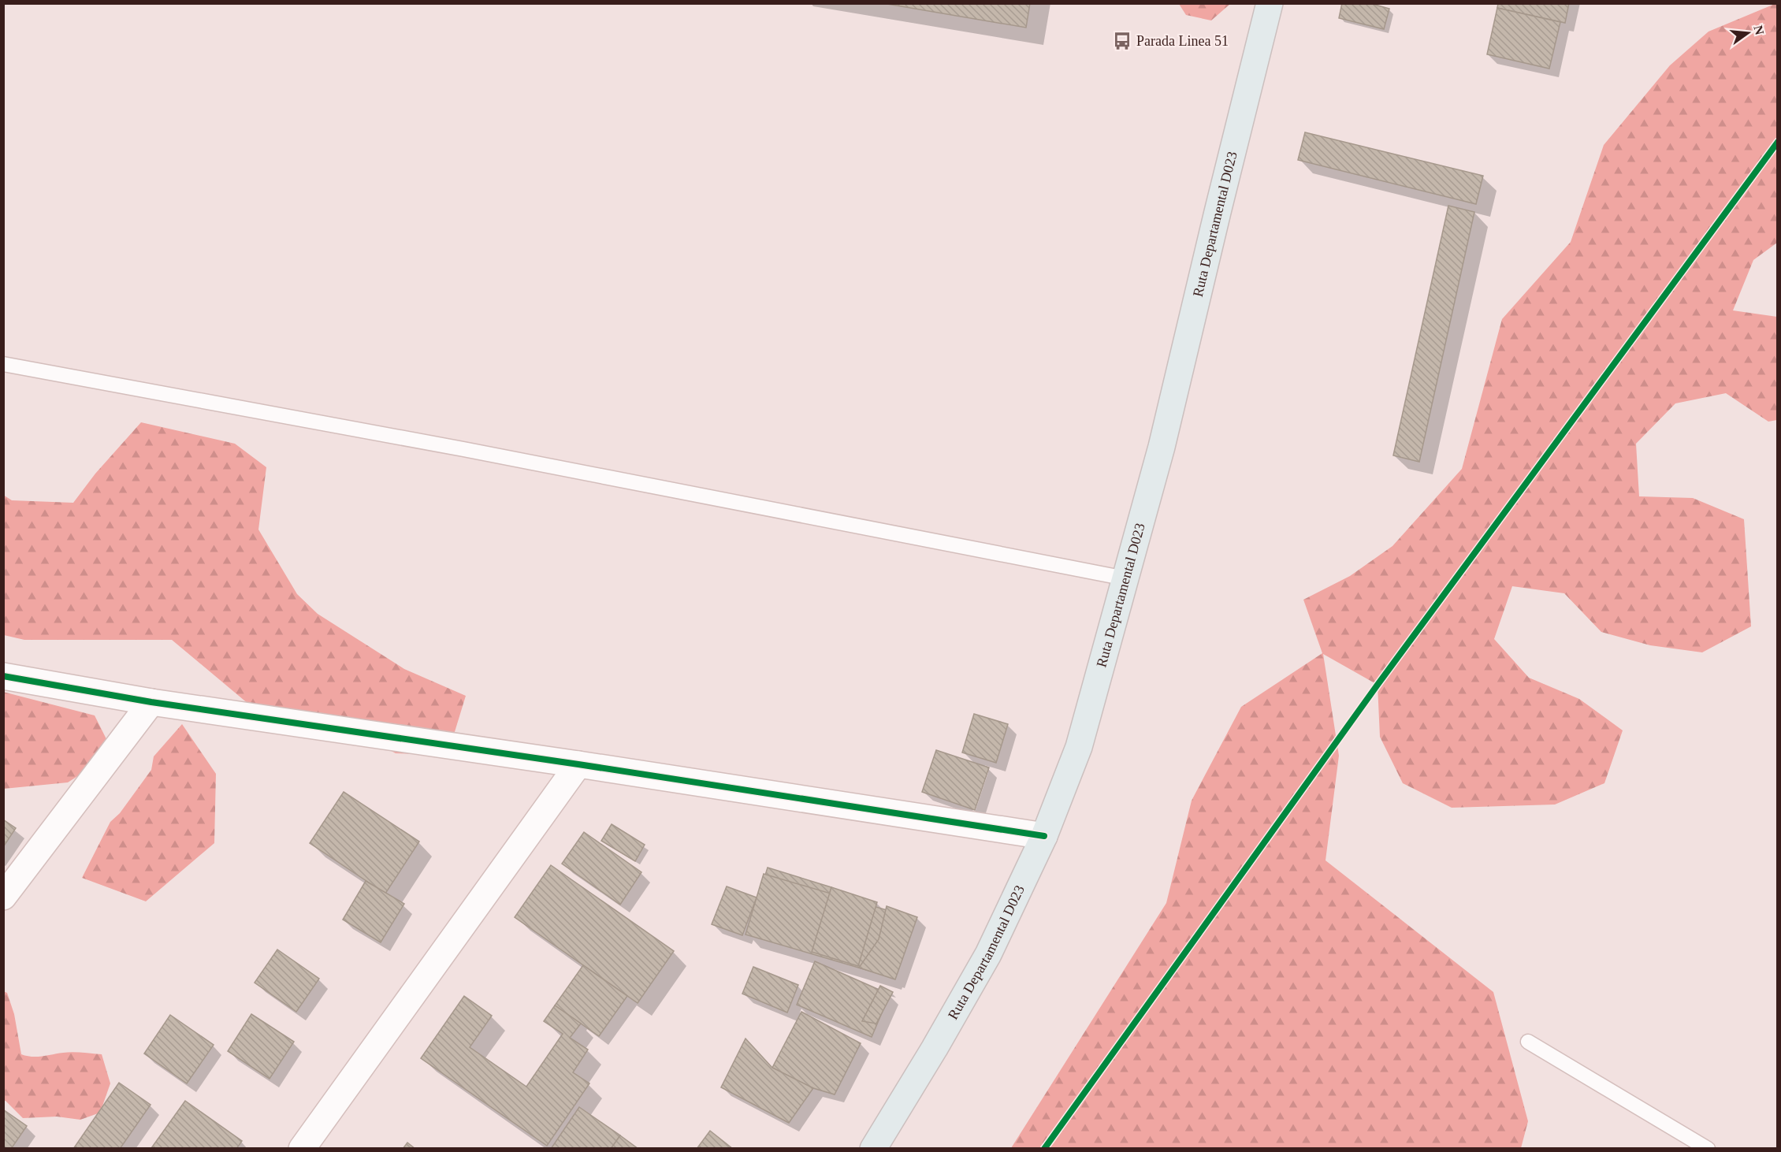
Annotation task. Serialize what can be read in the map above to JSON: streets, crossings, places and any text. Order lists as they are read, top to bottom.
{
  "streets": {
    "main road": ["Ruta Departamental D023"]
  },
  "places": {
    "bus stop": ["Parada Linea 51"]
  },
  "north": "right"
}
